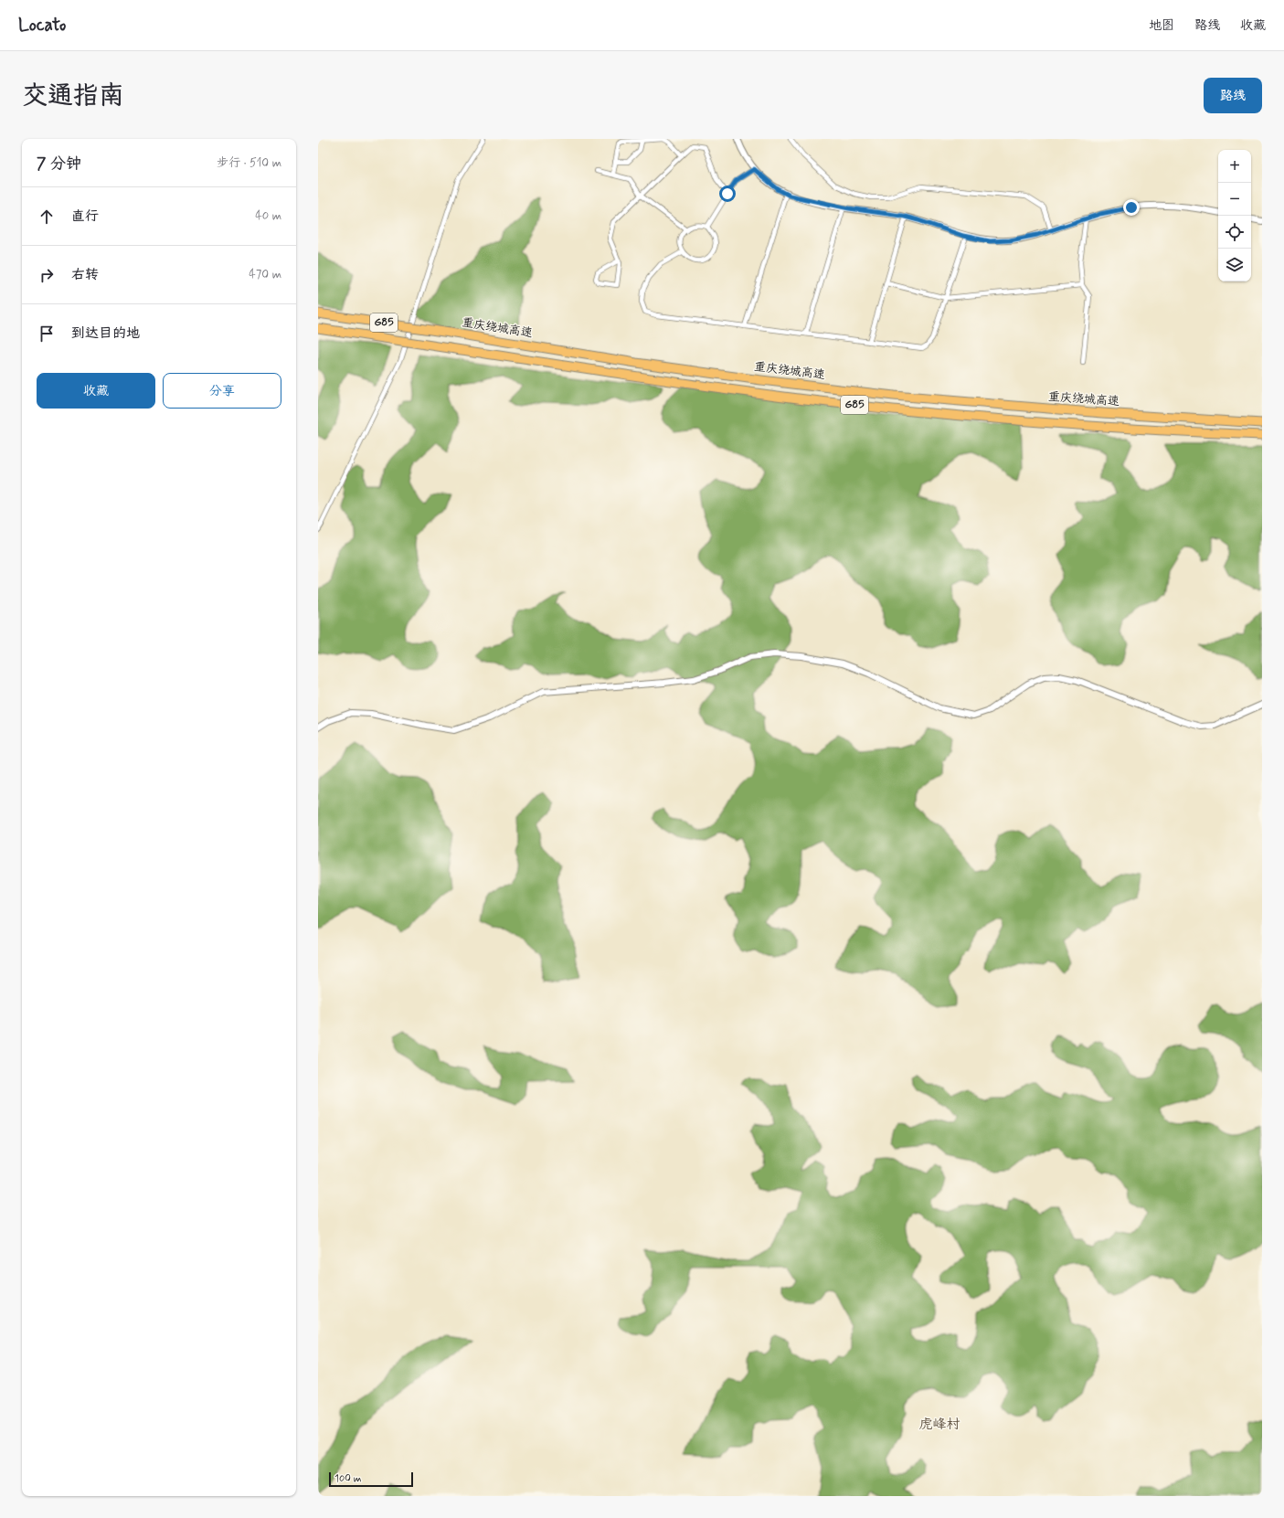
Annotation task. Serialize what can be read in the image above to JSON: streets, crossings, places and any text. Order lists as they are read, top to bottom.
{
  "streets": {
    "highway": ["G85", "重庆绕城高速"]
  },
  "districts": ["虎峰村"],
  "scale_bar": "100 m",
  "page": {
    "header": "Locato",
    "nav": ["地图", "路线", "收藏"],
    "title": "交通指南",
    "buttons": [
      "路线",
      ["收藏", "分享"]
    ],
    "heading": ["7 分钟", "步行 · 510 m"],
    "map_buttons": ["+", "−"],
    "list": [
      ["直行", "40 m"],
      ["右转", "470 m"],
      "到达目的地"
    ],
    "scale": "100 m"
  }
}
